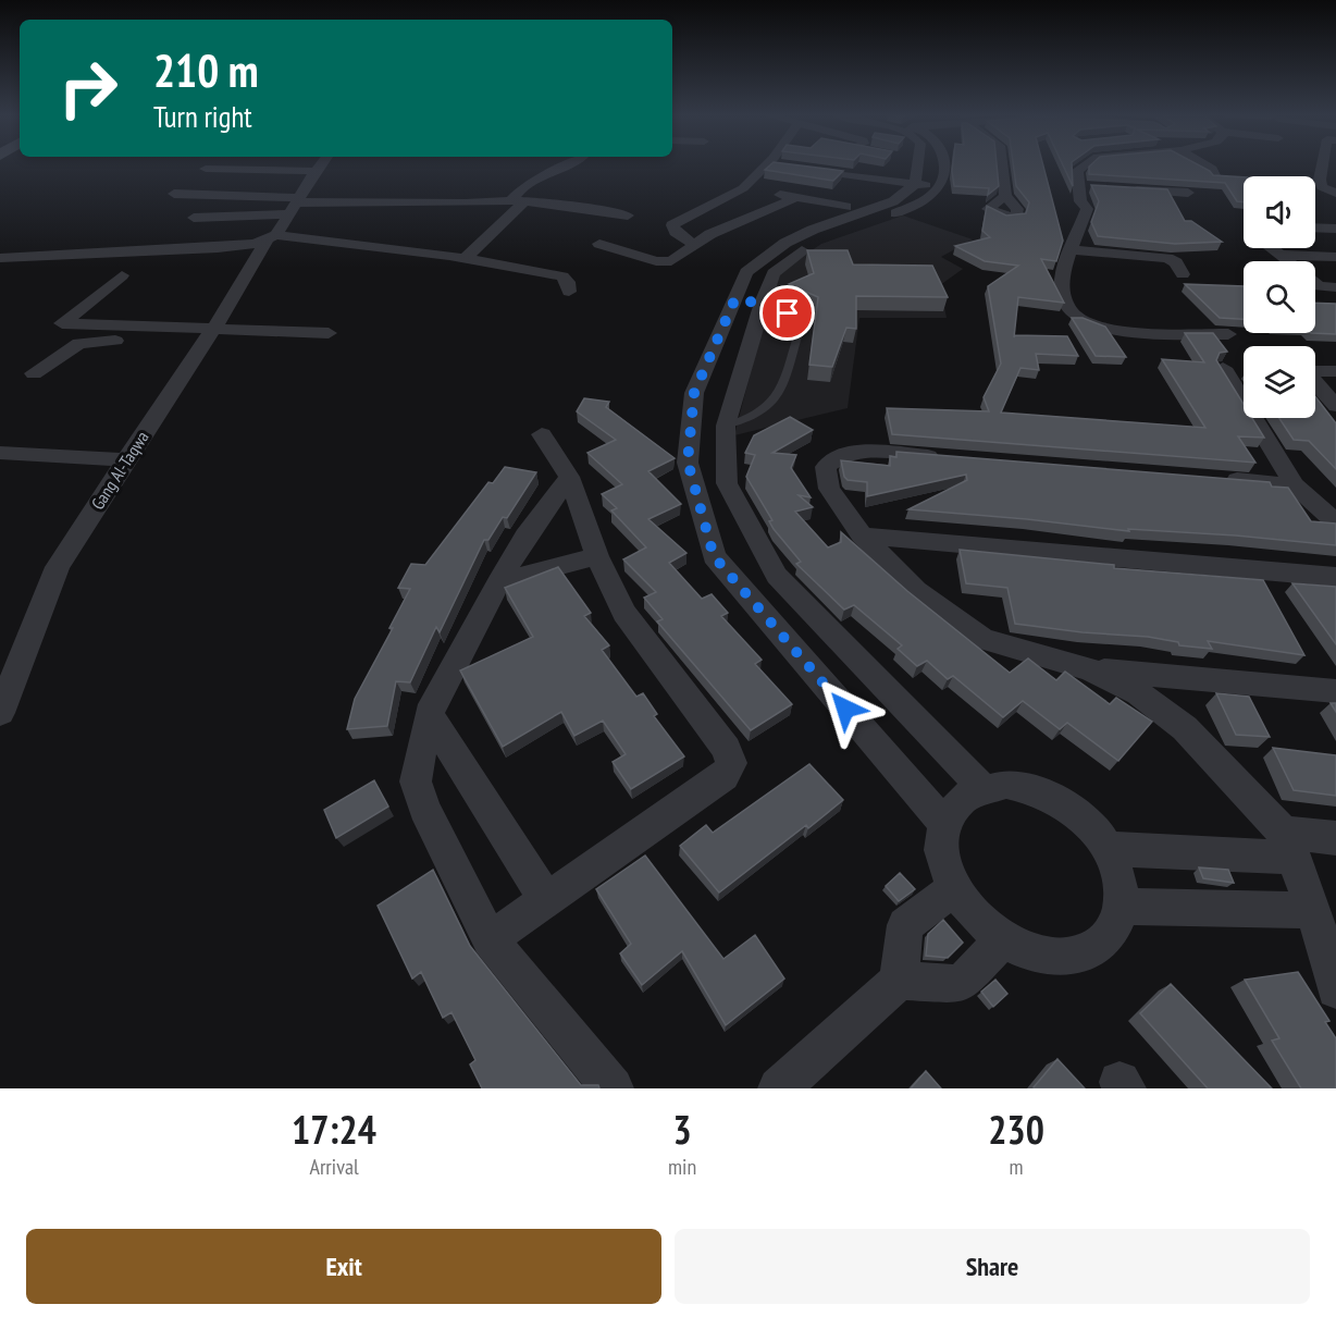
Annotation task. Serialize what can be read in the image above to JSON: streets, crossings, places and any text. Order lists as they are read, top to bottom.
{
  "streets": {
    "street": ["Gang Al-Taqwa"]
  },
  "page": {
    "turn": ["210 m", "Turn right"],
    "eta": [
      "17:24",
      "Arrival",
      "3",
      "min",
      "230",
      "m"
    ],
    "buttons": ["Exit", "Share"]
  }
}
